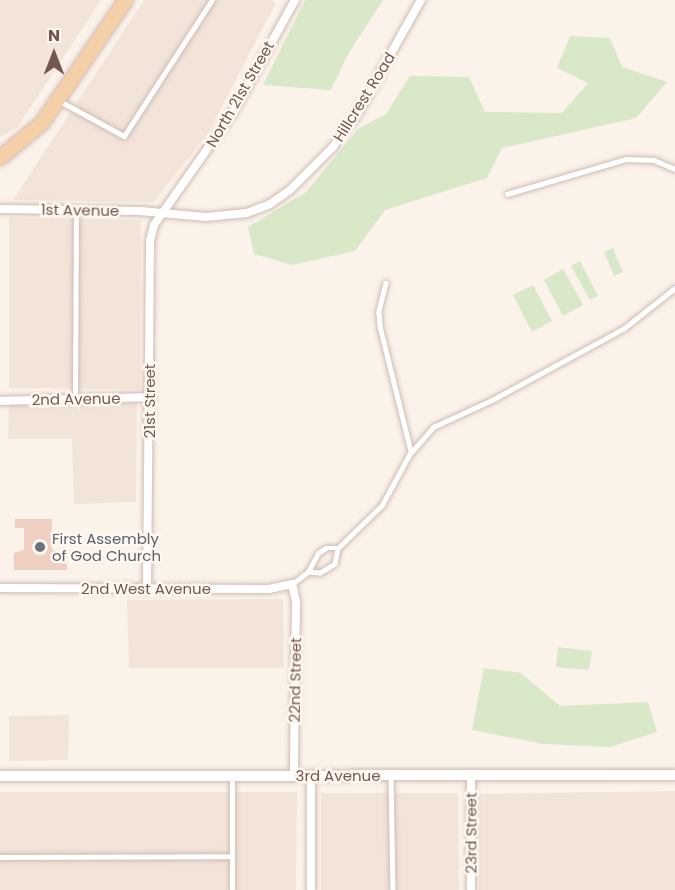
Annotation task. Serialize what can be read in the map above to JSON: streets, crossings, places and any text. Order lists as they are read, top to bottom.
{
  "streets": {
    "street": [
      "North 21st Street",
      "Hillcrest Road",
      "1st Avenue",
      "2nd Avenue",
      "21st Street",
      "2nd West Avenue",
      "22nd Street",
      "3rd Avenue",
      "23rd Street"
    ]
  },
  "crossings": [
    ["North 21st Street", "Hillcrest Road"],
    ["North 21st Street", "1st Avenue"],
    ["North 21st Street", "21st Street"],
    ["Hillcrest Road", "1st Avenue"],
    ["Hillcrest Road", "21st Street"],
    ["1st Avenue", "21st Street"],
    ["2nd Avenue", "21st Street"],
    ["21st Street", "2nd West Avenue"],
    ["2nd West Avenue", "22nd Street"],
    ["22nd Street", "3rd Avenue"],
    ["3rd Avenue", "23rd Street"]
  ],
  "places": ["First Assembly of God Church"],
  "north": "top"
}
